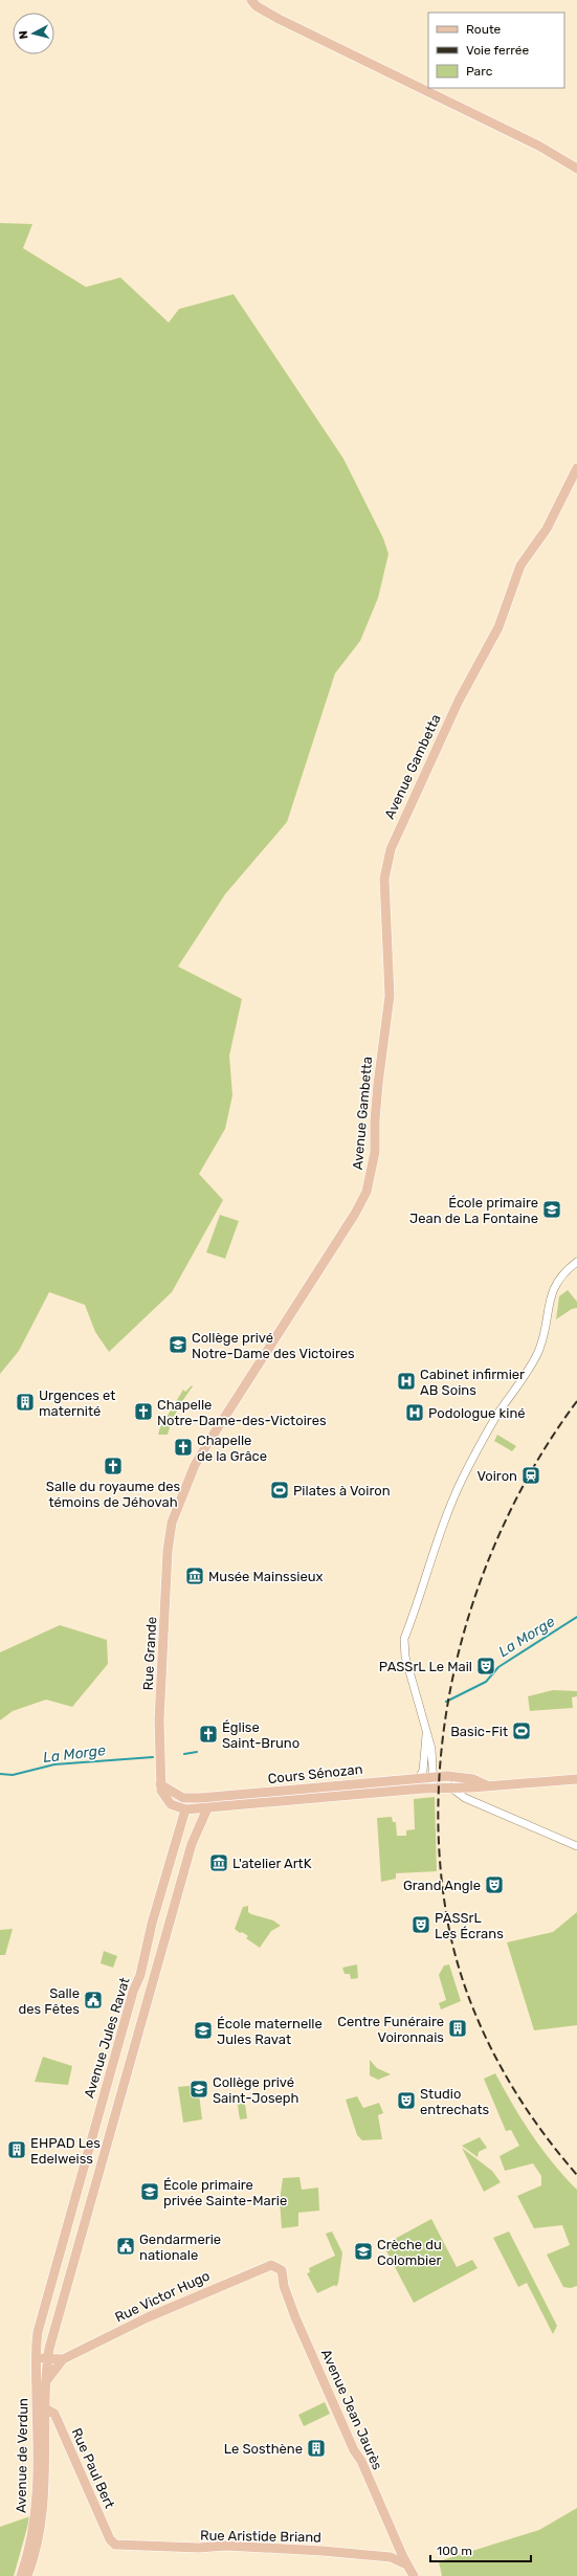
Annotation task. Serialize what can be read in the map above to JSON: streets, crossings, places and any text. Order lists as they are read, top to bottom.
{
  "streets": {
    "main road": [
      "Avenue Gambetta",
      "Rue Grande",
      "Cours Sénozan",
      "Avenue Jules Ravat",
      "Rue Victor Hugo",
      "Avenue Jean Jaurès",
      "Avenue de Verdun",
      "Rue Paul Bert",
      "Rue Aristide Briand"
    ]
  },
  "crossings": [
    ["Avenue Gambetta", "Rue Grande"],
    ["Cours Sénozan", "Avenue Jules Ravat"],
    ["Avenue Jules Ravat", "Avenue de Verdun"],
    ["Rue Victor Hugo", "Avenue Jean Jaurès"],
    ["Rue Victor Hugo", "Avenue de Verdun"],
    ["Avenue Jean Jaurès", "Rue Aristide Briand"],
    ["Avenue de Verdun", "Rue Paul Bert"],
    ["Rue Paul Bert", "Rue Aristide Briand"]
  ],
  "water": ["La Morge"],
  "places": {
    "school or university": [
      "École primaire Jean de La Fontaine",
      "Collège privé Notre-Dame des Victoires",
      "École maternelle Jules Ravat",
      "Collège privé Saint-Joseph",
      "École primaire privée Sainte-Marie",
      "Crèche du Colombier"
    ],
    "hospital": ["Cabinet infirmier AB Soins", "Podologue kiné"],
    "building": [
      "Urgences et maternité",
      "Centre Funéraire Voironnais",
      "EHPAD Les Edelweiss",
      "Le Sosthène"
    ],
    "church": [
      "Chapelle Notre-Dame-des-Victoires",
      "Chapelle de la Grâce",
      "Salle du royaume des témoins de Jéhovah",
      "Église Saint-Bruno"
    ],
    "station": ["Voiron"],
    "sports": ["Pilates à Voiron", "Basic-Fit"],
    "museum": ["Musée Mainssieux", "L'atelier ArtK"],
    "theatre": [
      "PASSrL Le Mail",
      "Grand Angle",
      "PASSrL Les Écrans",
      "Studio entrechats"
    ],
    "public building": ["Salle des Fêtes", "Gendarmerie nationale"]
  },
  "legend": ["Route", "Voie ferrée", "Parc"],
  "scale_bar": "100 m",
  "north": "left"
}
